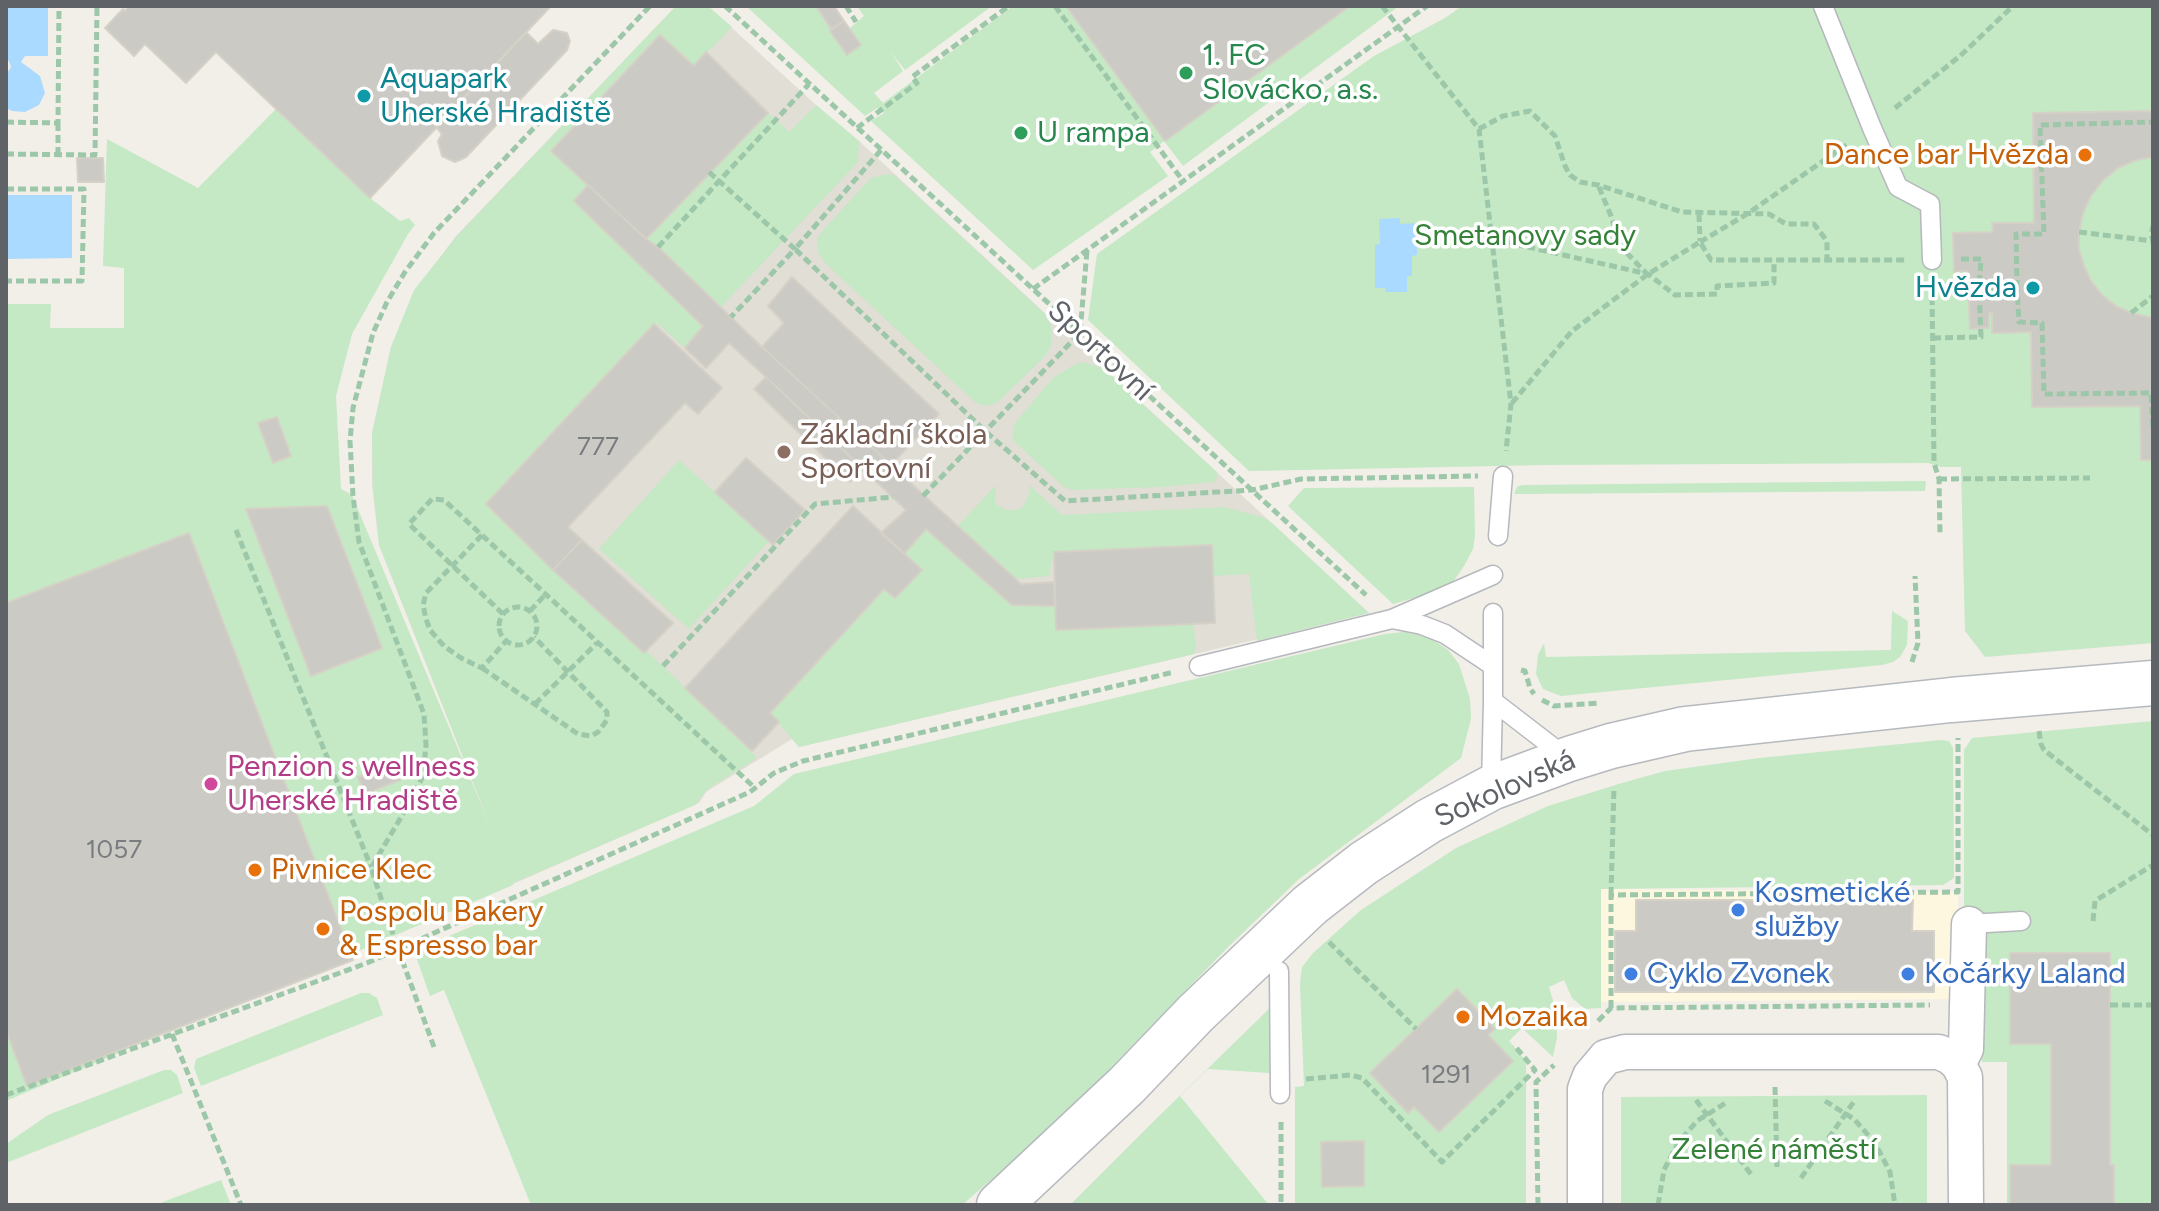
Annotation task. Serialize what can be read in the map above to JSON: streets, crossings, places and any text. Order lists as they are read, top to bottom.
{
  "streets": {
    "main road": ["Sokolovská"],
    "path": ["Sportovní"]
  },
  "parks": ["Smetanovy sady", "Zelené náměstí"],
  "places": [
    "1. FC Slovácko, a.s.",
    "Aquapark Uherské Hradiště",
    "U rampa",
    "Dance bar Hvězda",
    "Hvězda",
    "Základní škola Sportovní",
    "Penzion s wellness Uherské Hradiště",
    "Pivnice Klec",
    "Kosmetické služby",
    "Pospolu Bakery & Espresso bar",
    "Cyklo Zvonek",
    "Kočárky Laland",
    "Mozaika"
  ],
  "house_numbers": ["777", "1057", "1291"]
}
